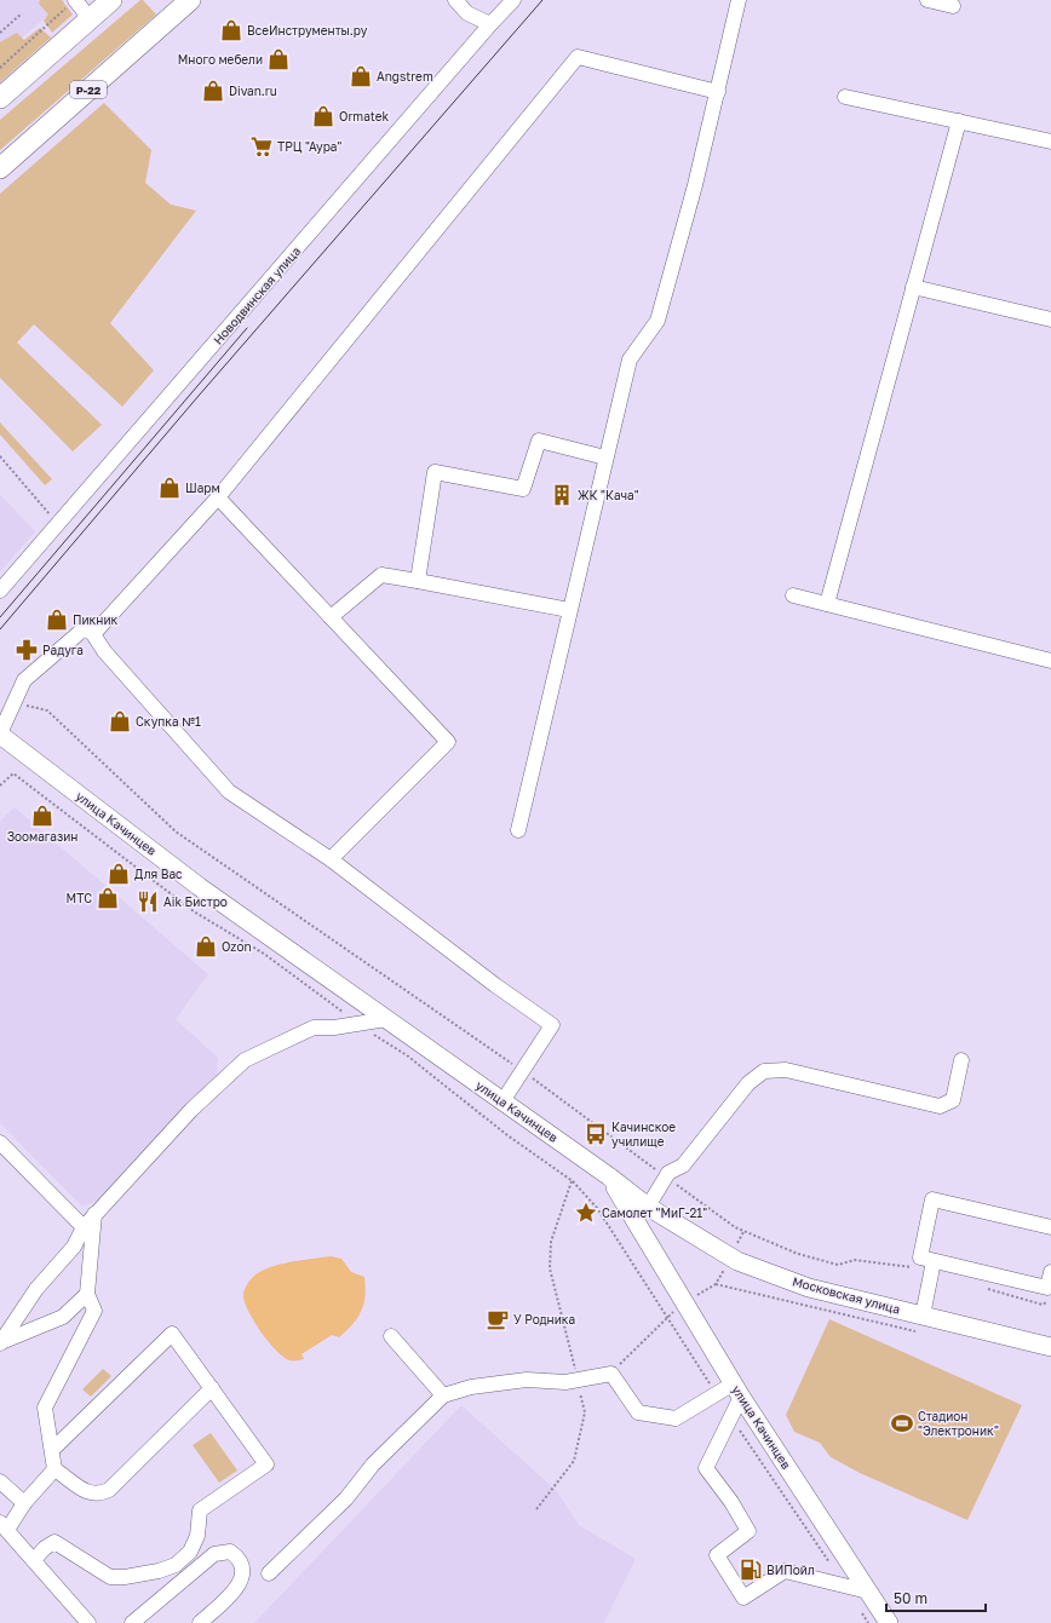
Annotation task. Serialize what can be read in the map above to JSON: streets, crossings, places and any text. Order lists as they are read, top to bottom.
{
  "streets": {
    "highway": ["Р-22"],
    "main road": ["улица Качинцев", "Московская улица"],
    "street": ["Новодвинская улица"]
  },
  "crossings": [
    ["улица Качинцев", "Московская улица"]
  ],
  "places": {
    "shop": [
      "ВсеИнструменты.ру",
      "Много мебели",
      "Angstrem",
      "Divan.ru",
      "Ormatek",
      "Шарм",
      "Пикник",
      "Скупка №1",
      "Зоомагазин",
      "Для Вас",
      "МТС",
      "Ozon"
    ],
    "supermarket": ["ТРЦ \"Аура\""],
    "building": ["ЖК \"Кача\""],
    "pharmacy": ["Радуга"],
    "restaurant": ["Aik Бистро"],
    "bus stop": ["Качинское училище"],
    "place": ["Самолет \"МиГ-21\""],
    "cafe": ["У Родника"],
    "sports": ["Стадион \"Электроник\""],
    "fuel station": ["ВИПойл"]
  },
  "scale_bar": "50 m"
}
